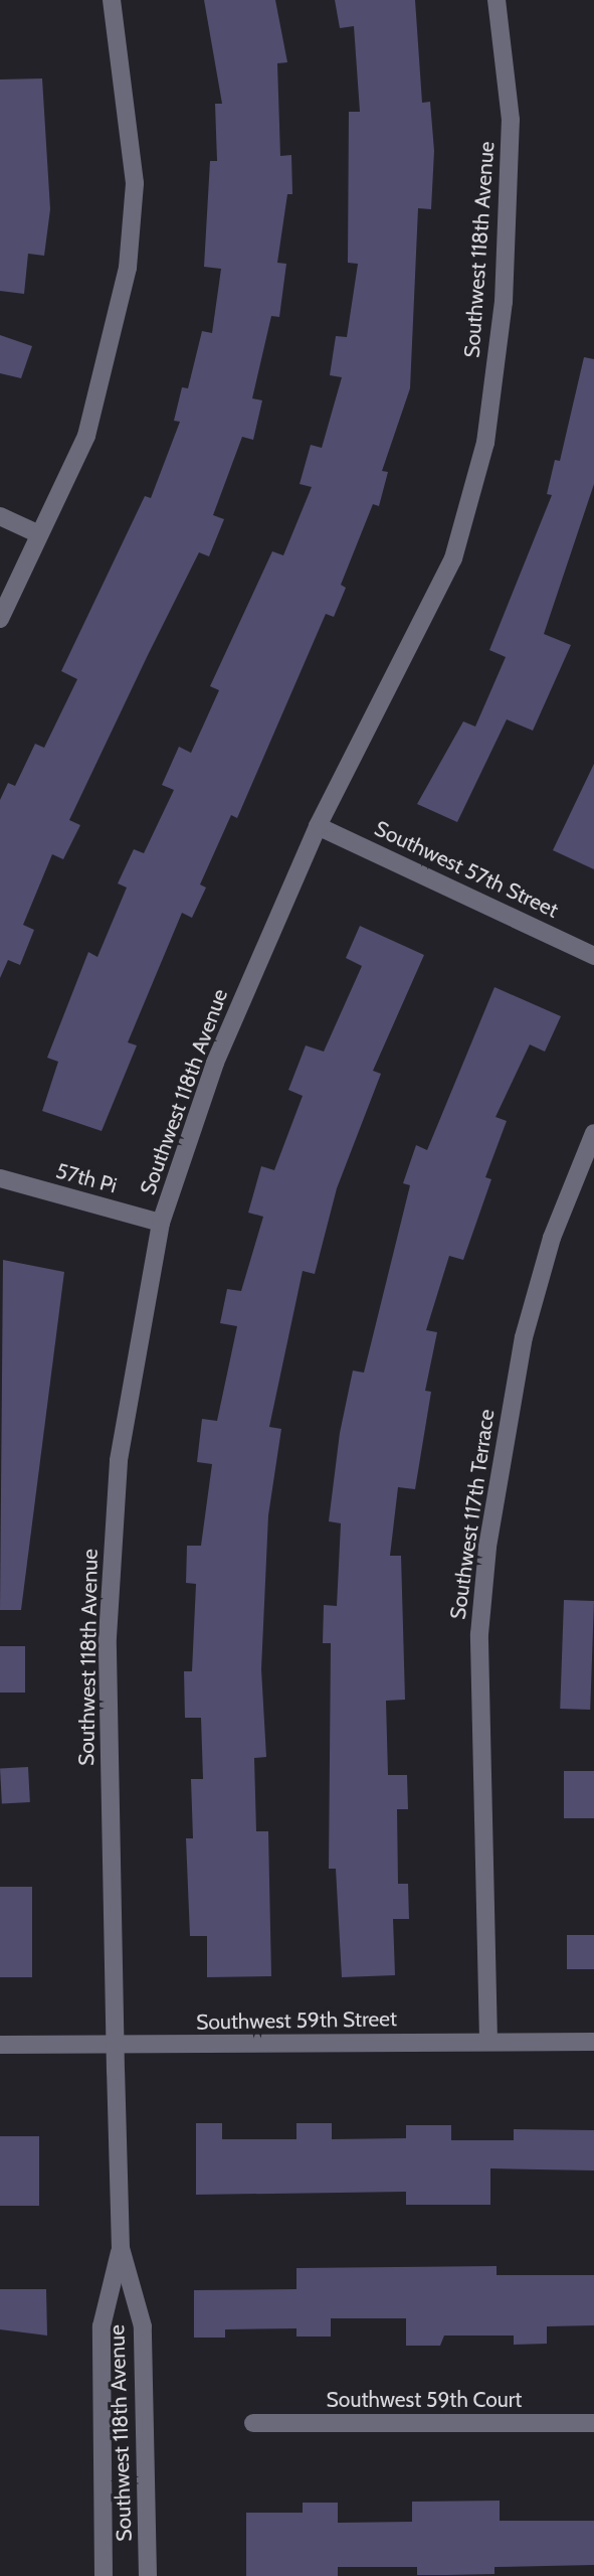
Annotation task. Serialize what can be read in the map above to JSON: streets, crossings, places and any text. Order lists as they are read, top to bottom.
{
  "streets": {
    "street": [
      "Southwest 118th Avenue",
      "Southwest 57th Street",
      "57th Pi",
      "Southwest 117th Terrace",
      "Southwest 59th Street",
      "Southwest 59th Court"
    ]
  },
  "crossings": [
    ["Southwest 118th Avenue", "Southwest 57th Street"],
    ["Southwest 118th Avenue", "57th Pi"],
    ["Southwest 118th Avenue", "Southwest 59th Street"],
    ["Southwest 117th Terrace", "Southwest 59th Street"]
  ]
}
